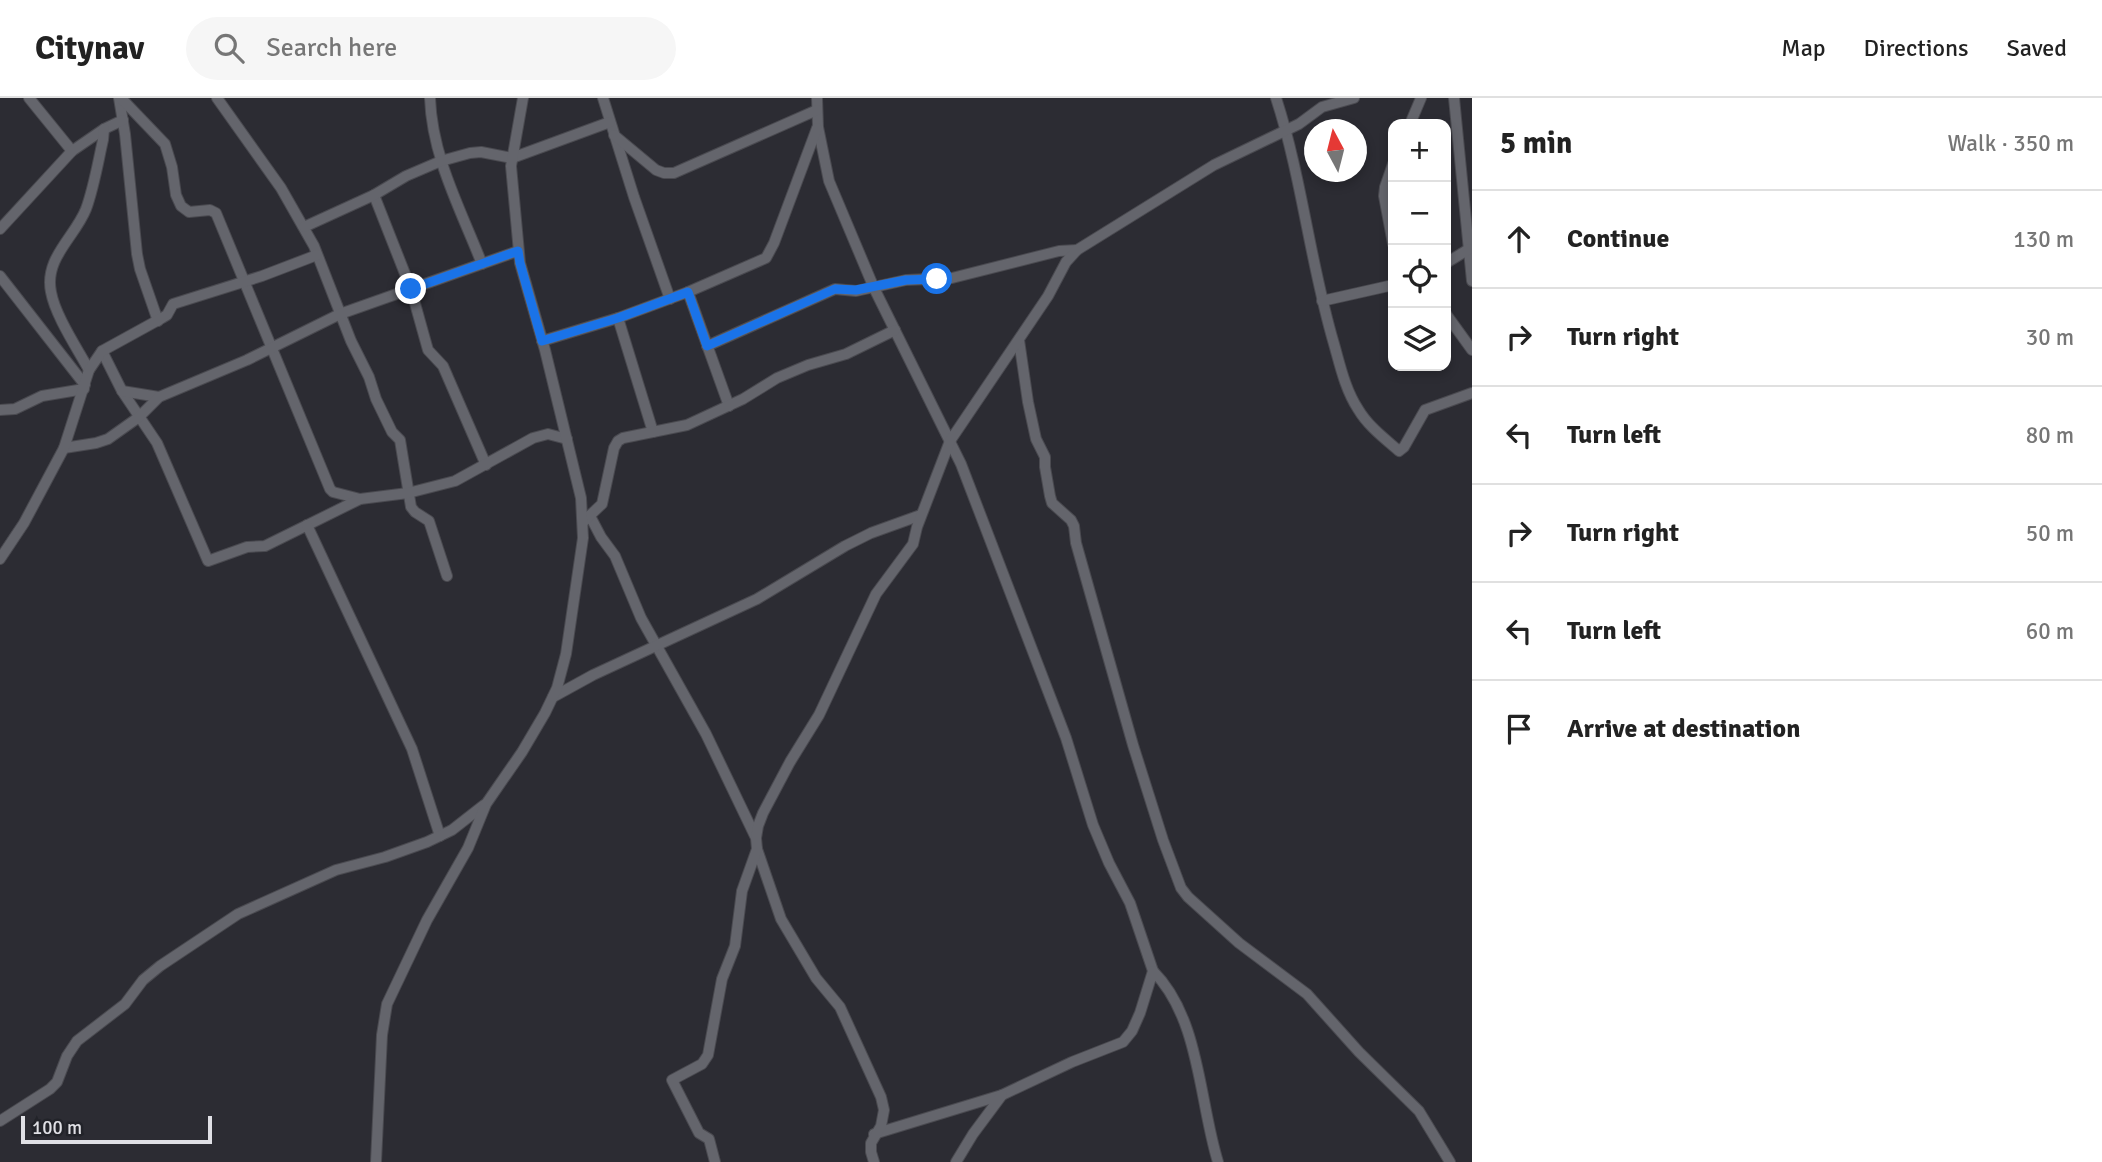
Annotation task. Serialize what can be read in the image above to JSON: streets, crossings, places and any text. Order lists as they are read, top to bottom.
{
  "scale_bar": "100 m",
  "north": "top",
  "page": {
    "header": "Citynav",
    "search": "Search here",
    "nav": ["Map", "Directions", "Saved"],
    "heading": ["5 min", "Walk · 350 m"],
    "map_buttons": ["+", "−"],
    "list": [
      ["Continue", "130 m"],
      ["Turn right", "30 m"],
      ["Turn left", "80 m"],
      ["Turn right", "50 m"],
      ["Turn left", "60 m"],
      "Arrive at destination"
    ],
    "scale": "100 m"
  }
}
